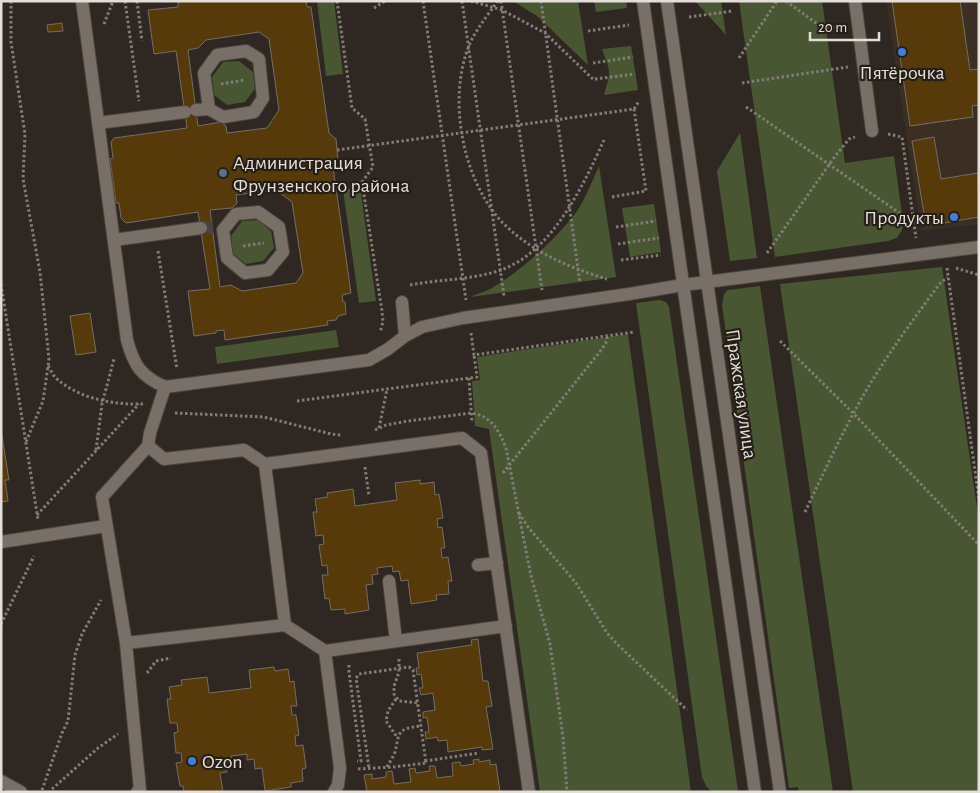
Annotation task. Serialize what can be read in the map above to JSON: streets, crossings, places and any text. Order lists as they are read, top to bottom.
{
  "streets": {
    "street": ["Пражская улица"]
  },
  "places": [
    "Пятёрочка",
    "Администрация Фрунзенского района",
    "Продукты",
    "Ozon"
  ],
  "scale_bar": "20 m"
}
